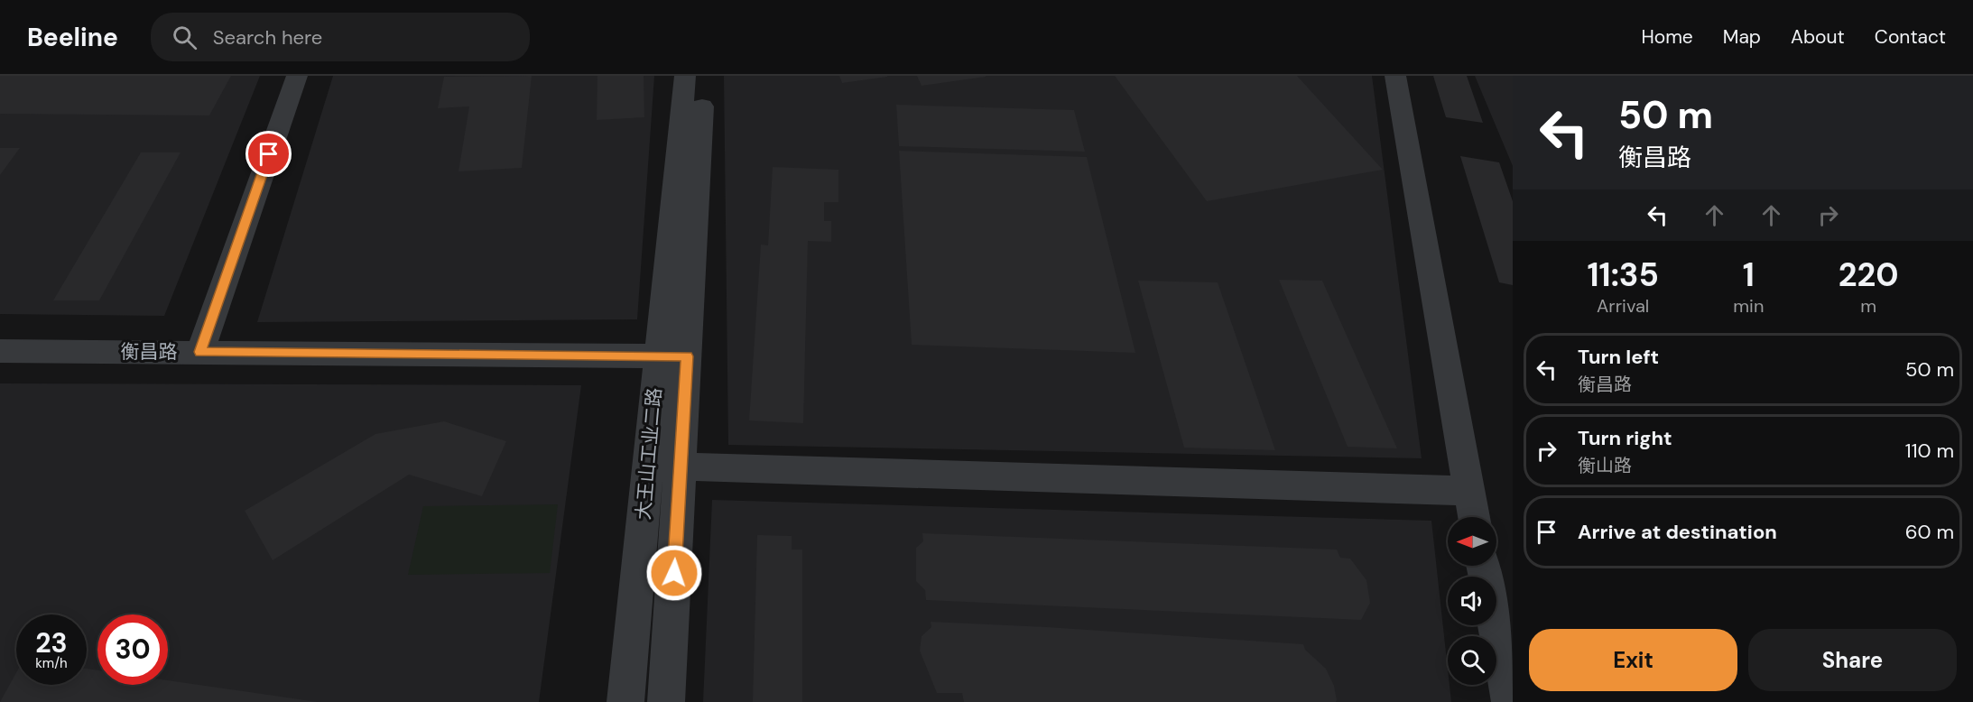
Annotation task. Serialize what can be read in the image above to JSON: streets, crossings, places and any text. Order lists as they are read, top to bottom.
{
  "streets": {
    "street": ["衡昌路", "大王山工业二路"]
  },
  "crossings": [
    ["衡昌路", "大王山工业二路"]
  ],
  "north": "left",
  "page": {
    "header": "Beeline",
    "search": "Search here",
    "nav": [
      "Home",
      "Map",
      "About",
      "Contact"
    ],
    "turn": ["50 m", "衡昌路"],
    "eta": [
      "11:35",
      "Arrival",
      "1",
      "min",
      "220",
      "m"
    ],
    "list": [
      {
        "name": "Turn left",
        "note": "衡昌路",
        "value": "50 m"
      },
      {
        "name": "Turn right",
        "note": "衡山路",
        "value": "110 m"
      },
      {
        "name": "Arrive at destination",
        "value": "60 m"
      }
    ],
    "speed": "23 km/h",
    "limit": "30",
    "buttons": ["Exit", "Share"]
  }
}
